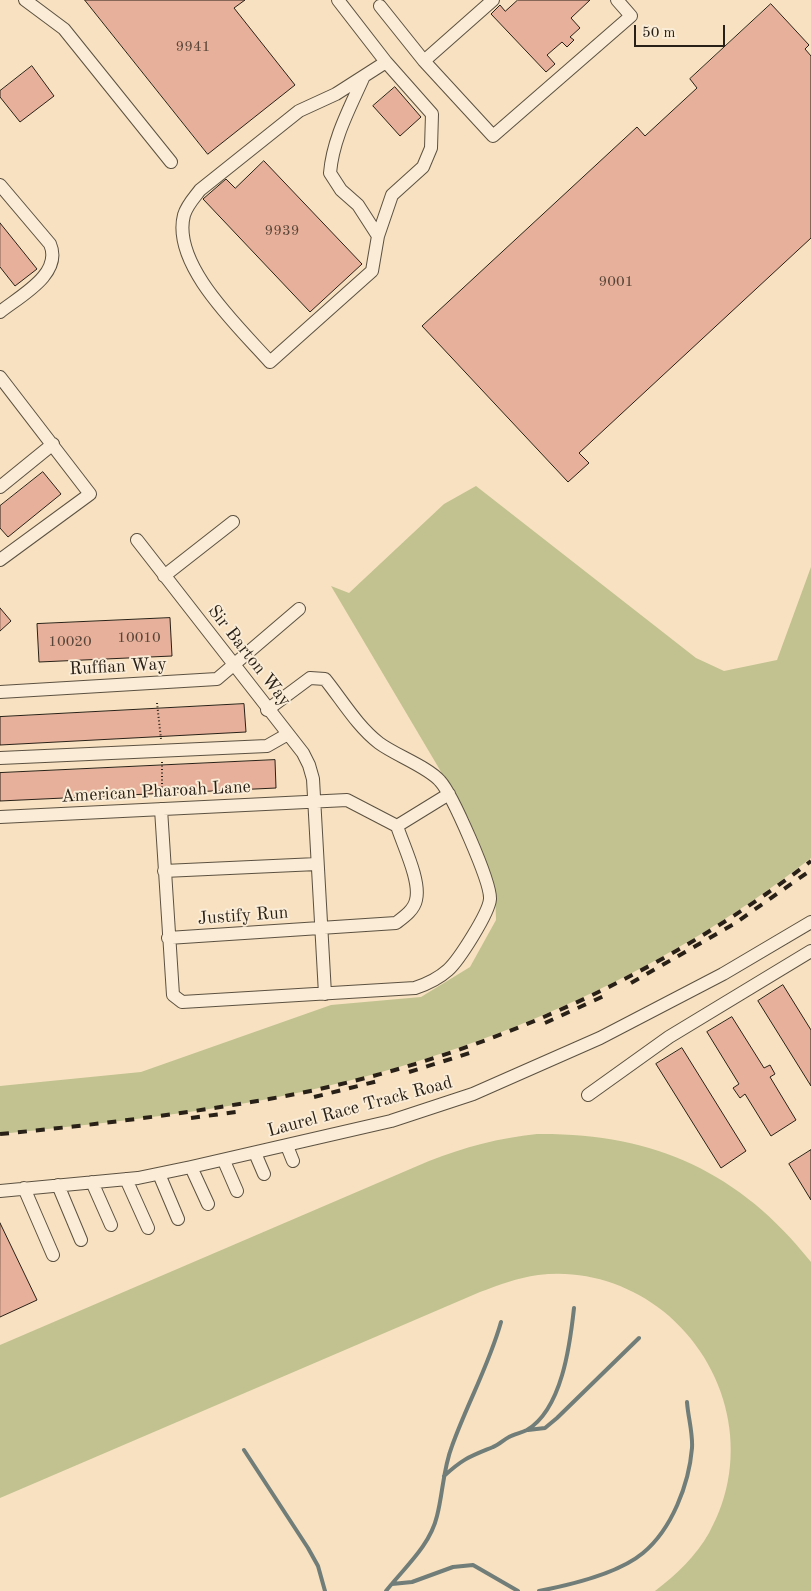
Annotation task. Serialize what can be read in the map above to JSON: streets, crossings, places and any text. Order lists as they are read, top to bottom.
{
  "streets": {
    "street": [
      "Sir Barton Way",
      "Ruffian Way",
      "American Pharoah Lane",
      "Justify Run",
      "Laurel Race Track Road"
    ]
  },
  "crossings": [
    ["Sir Barton Way", "Ruffian Way"],
    ["Sir Barton Way", "American Pharoah Lane"],
    ["Sir Barton Way", "Justify Run"],
    ["American Pharoah Lane", "Justify Run"]
  ],
  "house_numbers": [
    "9941",
    "9939",
    "9001",
    "10010",
    "10020"
  ],
  "scale_bar": "50 m"
}
